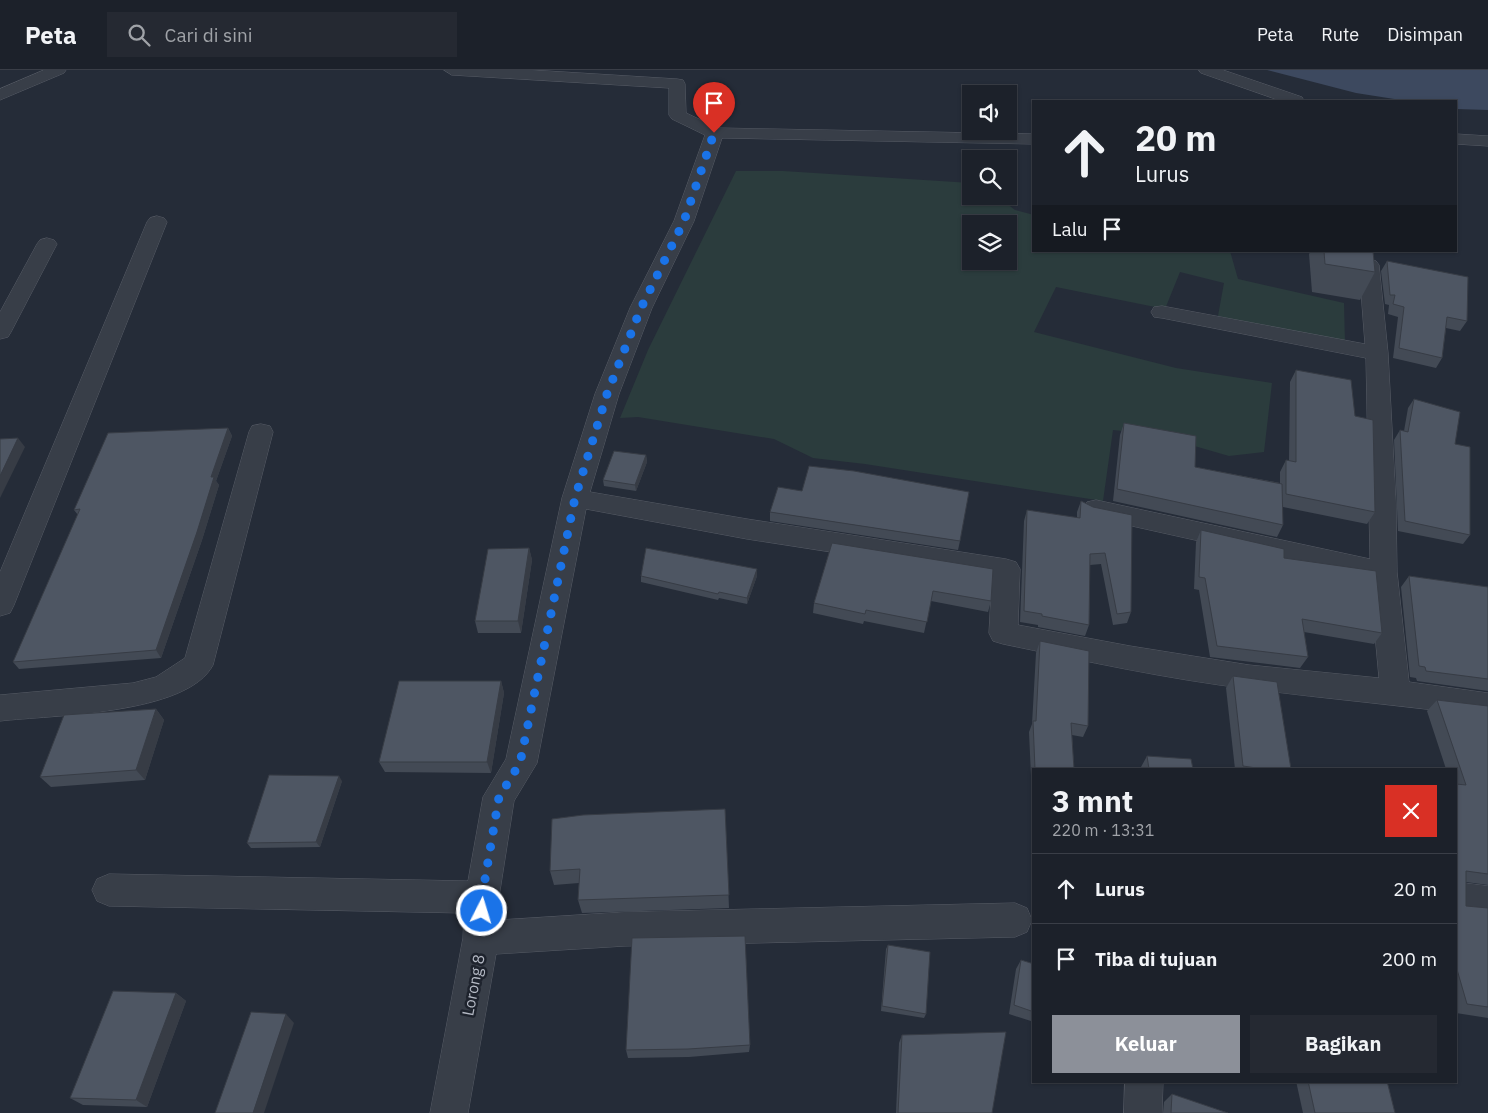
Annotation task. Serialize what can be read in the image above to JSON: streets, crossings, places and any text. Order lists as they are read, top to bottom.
{
  "streets": {
    "street": ["Lorong 8"]
  },
  "page": {
    "header": "Peta",
    "search": "Cari di sini",
    "nav": ["Peta", "Rute", "Disimpan"],
    "turn": ["20 m", "Lurus"],
    "then": "Lalu",
    "heading": ["3 mnt", "220 m · 13:31"],
    "list": [
      {
        "name": "Lurus",
        "value": "20 m"
      },
      {
        "name": "Tiba di tujuan",
        "value": "200 m"
      }
    ],
    "buttons": ["Keluar", "Bagikan"]
  }
}
